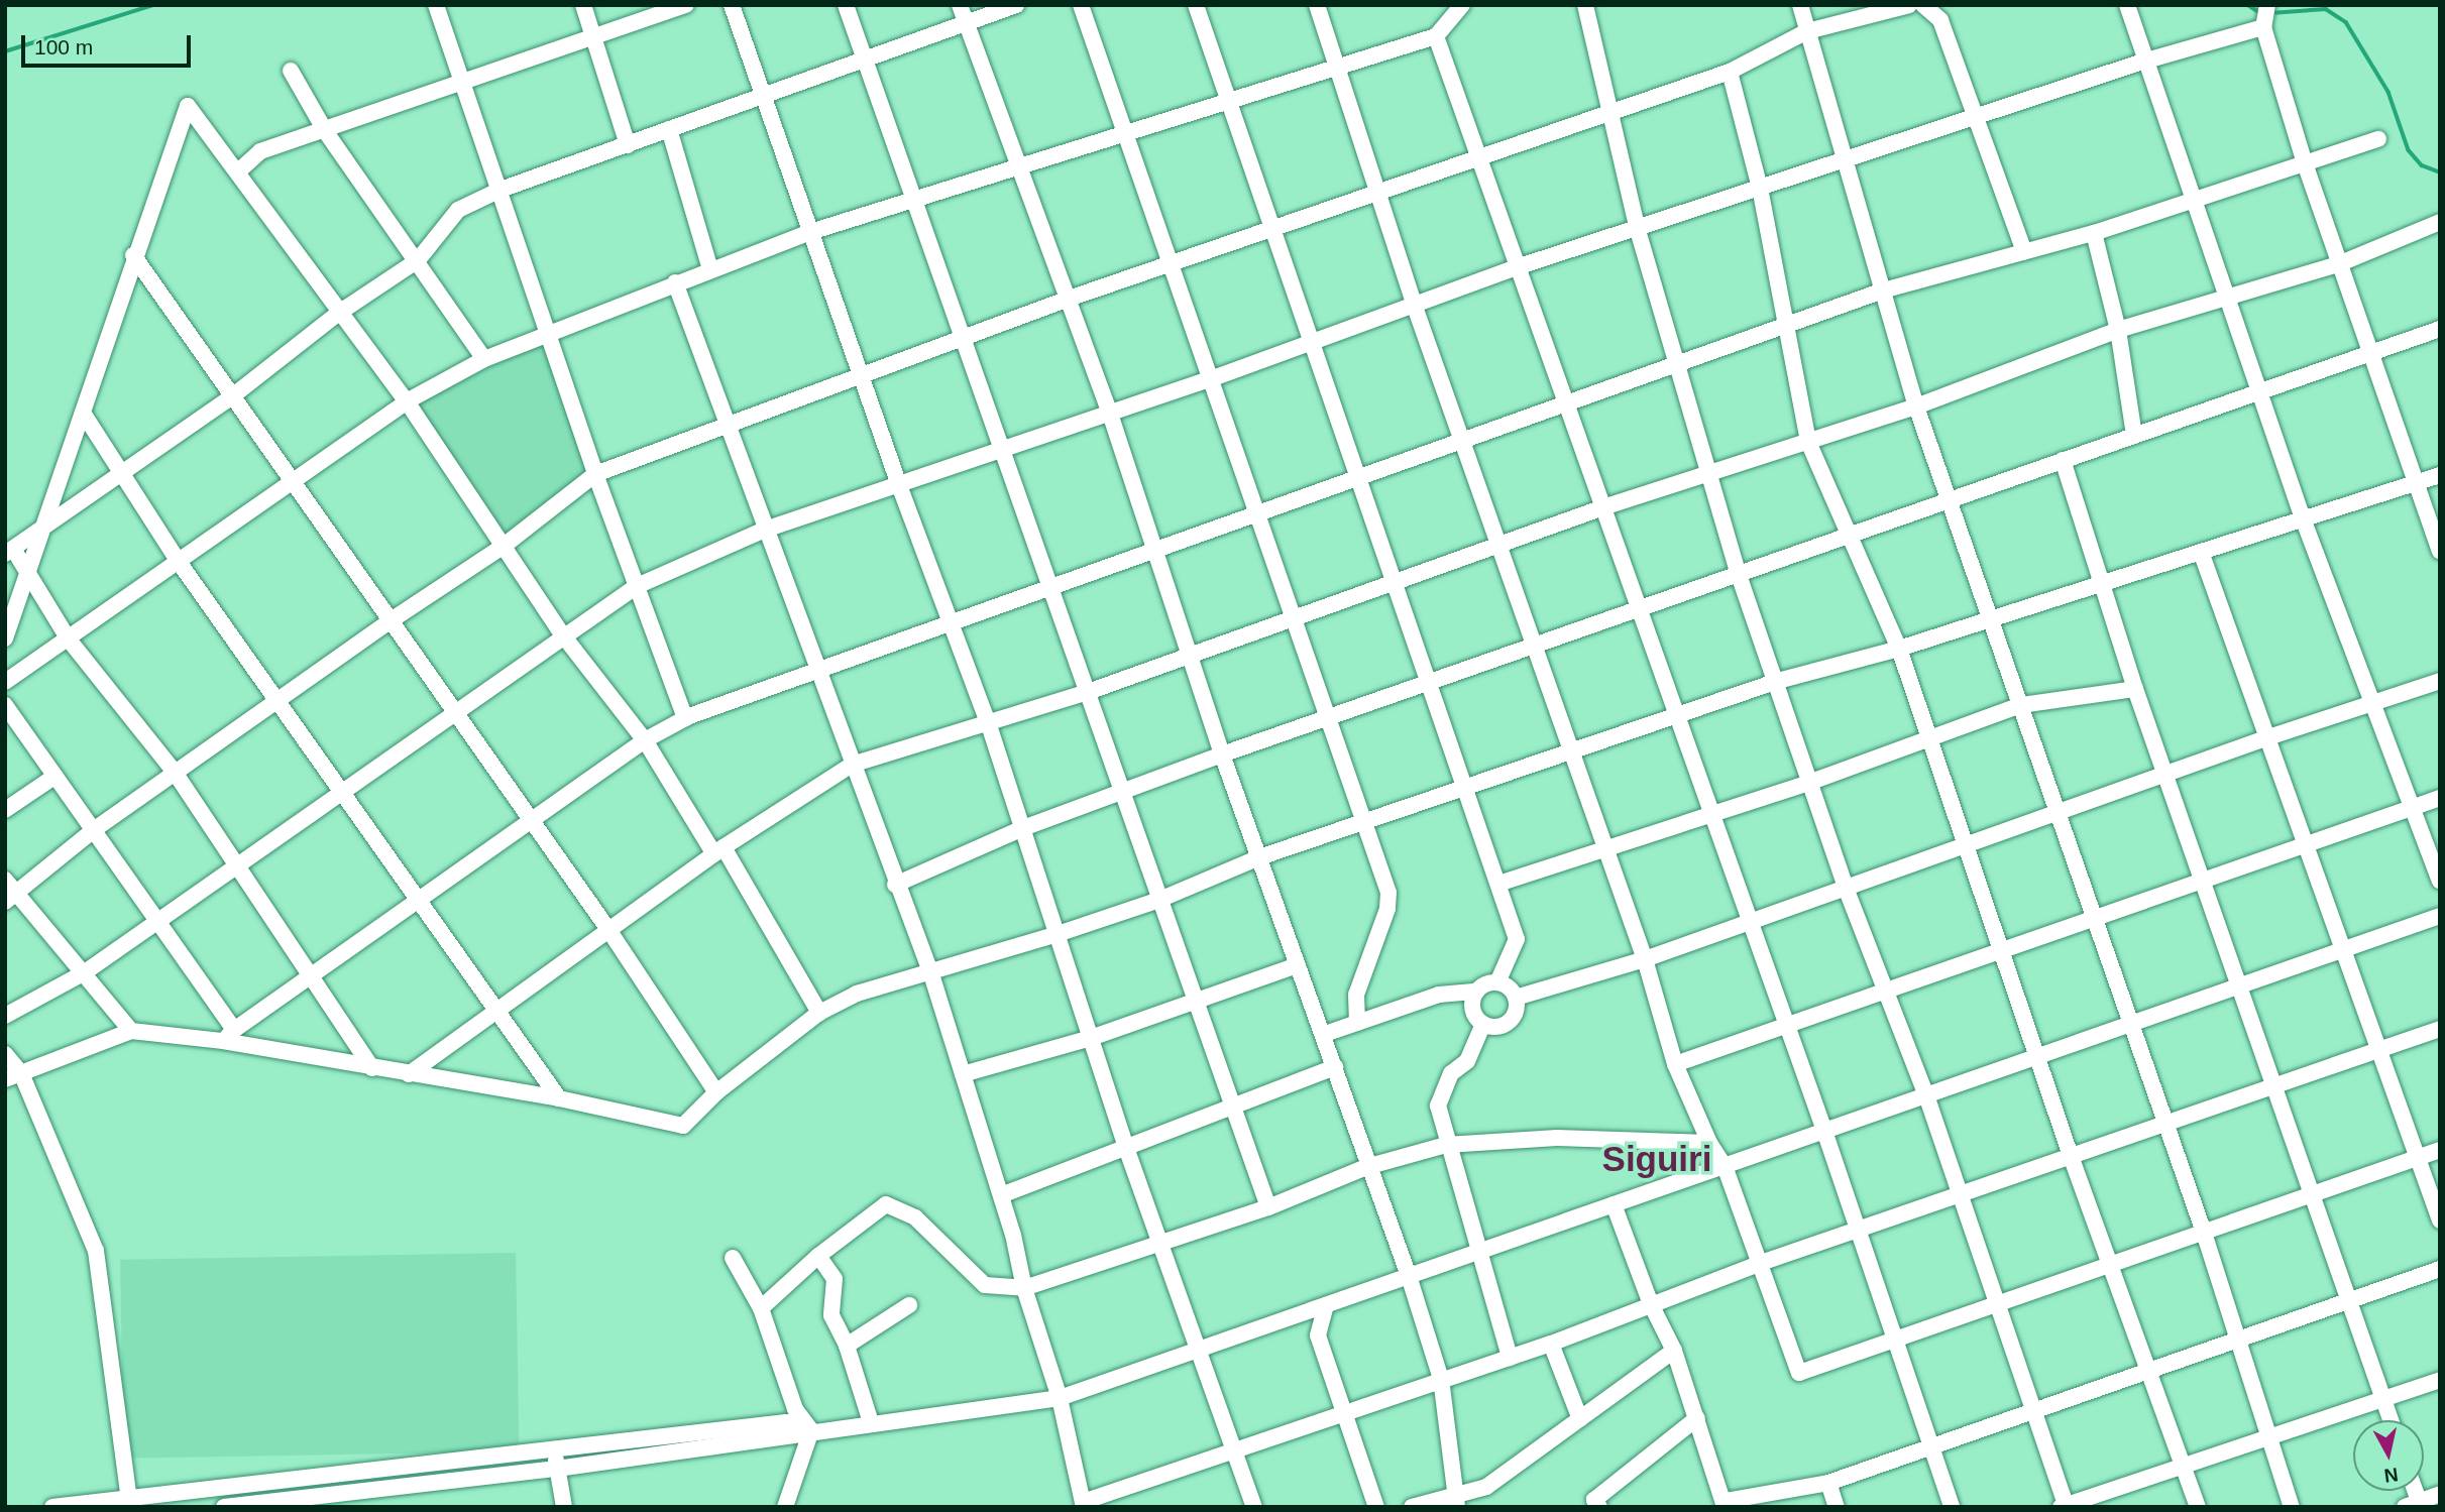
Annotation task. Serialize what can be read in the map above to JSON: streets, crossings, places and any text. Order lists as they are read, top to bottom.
{
  "districts": ["Siguiri"],
  "scale_bar": "100 m",
  "north": "bottom"
}
